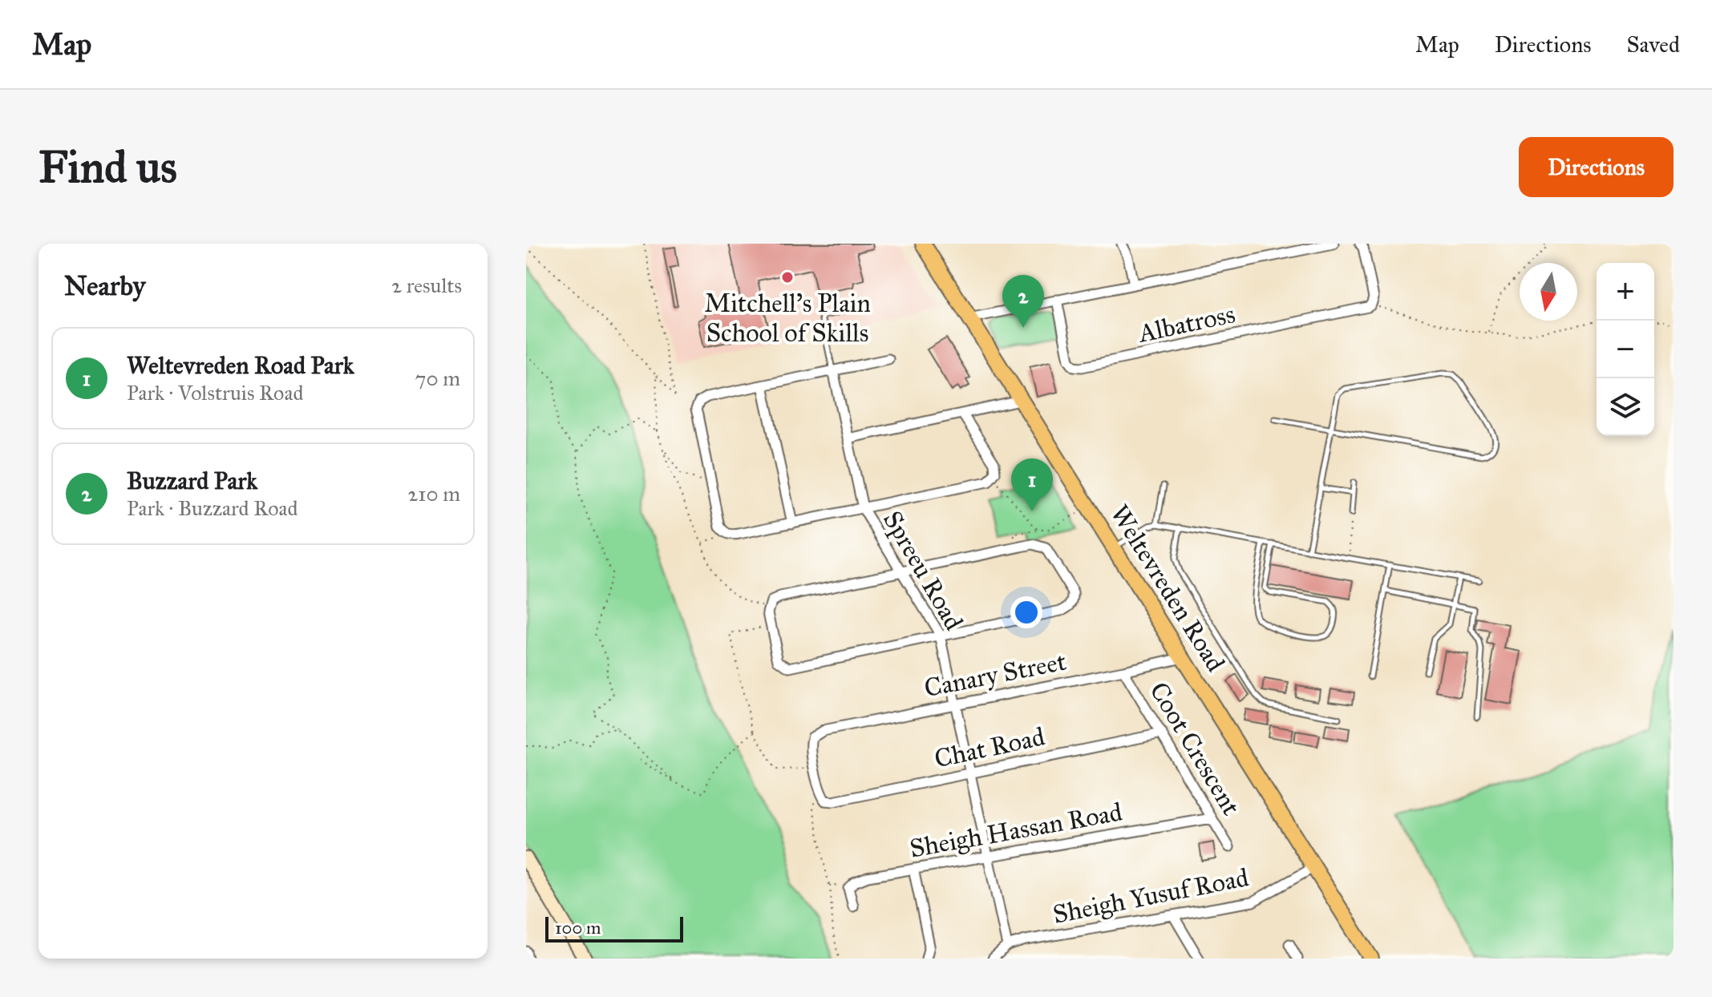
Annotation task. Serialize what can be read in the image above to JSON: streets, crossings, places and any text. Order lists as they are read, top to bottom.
{
  "streets": {
    "main road": ["Weltevreden Road"],
    "street": [
      "Albatross",
      "Spreeu Road",
      "Canary Street",
      "Chat Road",
      "Coot Crescent",
      "Sheigh Hassan Road",
      "Sheigh Yusuf Road"
    ]
  },
  "crossings": [
    ["Spreeu Road", "Canary Street"],
    ["Spreeu Road", "Chat Road"],
    ["Spreeu Road", "Sheigh Hassan Road"],
    ["Spreeu Road", "Sheigh Yusuf Road"],
    ["Weltevreden Road", "Canary Street"],
    ["Weltevreden Road", "Sheigh Yusuf Road"],
    ["Canary Street", "Coot Crescent"],
    ["Chat Road", "Coot Crescent"],
    ["Coot Crescent", "Sheigh Hassan Road"]
  ],
  "places": ["Mitchell's Plain School of Skills"],
  "scale_bar": "100 m",
  "north": "bottom",
  "page": {
    "header": "Map",
    "nav": ["Map", "Directions", "Saved"],
    "buttons": "Directions",
    "title": "Find us",
    "heading": ["Nearby", "2 results"],
    "map_buttons": ["+", "−"],
    "pins": ["2", "1"],
    "list": [
      {
        "mark": "1",
        "name": "Weltevreden Road Park",
        "note": "Park · Volstruis Road",
        "value": "70 m"
      },
      {
        "mark": "2",
        "name": "Buzzard Park",
        "note": "Park · Buzzard Road",
        "value": "210 m"
      }
    ],
    "scale": "100 m"
  }
}
